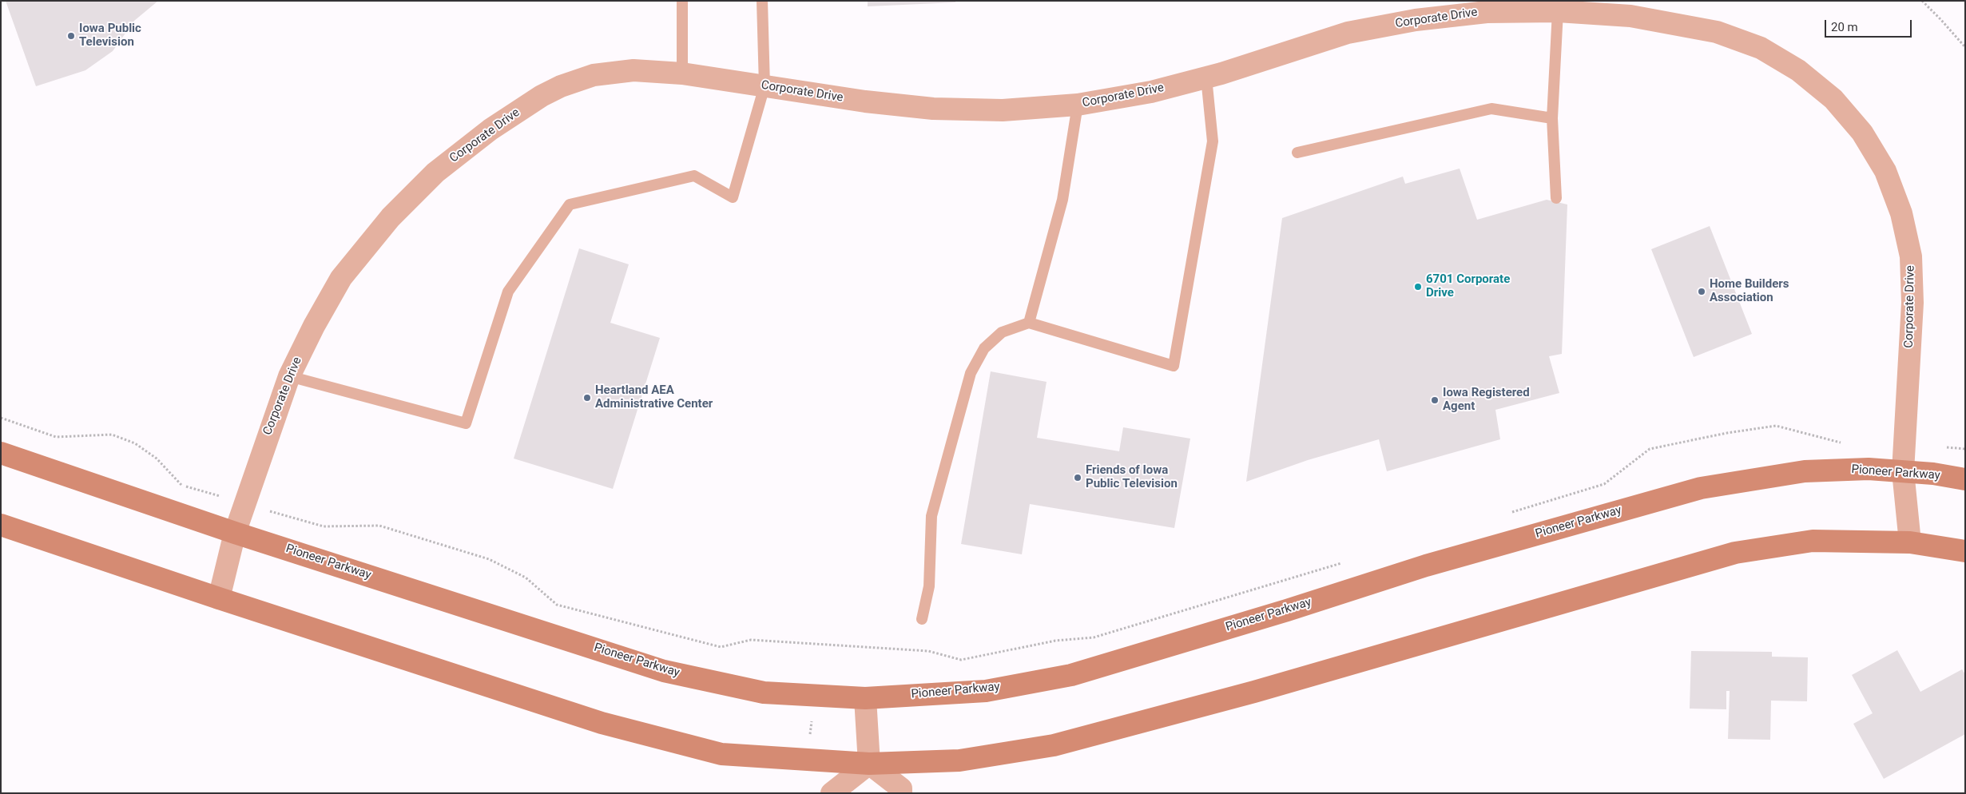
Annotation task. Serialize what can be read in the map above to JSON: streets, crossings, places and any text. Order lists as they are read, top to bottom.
{
  "streets": {
    "street": ["Corporate Drive", "Pioneer Parkway"]
  },
  "crossings": [
    ["Corporate Drive", "Pioneer Parkway"]
  ],
  "places": [
    "Iowa Public Television",
    "6701 Corporate Drive",
    "Home Builders Association",
    "Heartland AEA Administrative Center",
    "Iowa Registered Agent",
    "Friends of Iowa Public Television"
  ],
  "scale_bar": "20 m"
}
